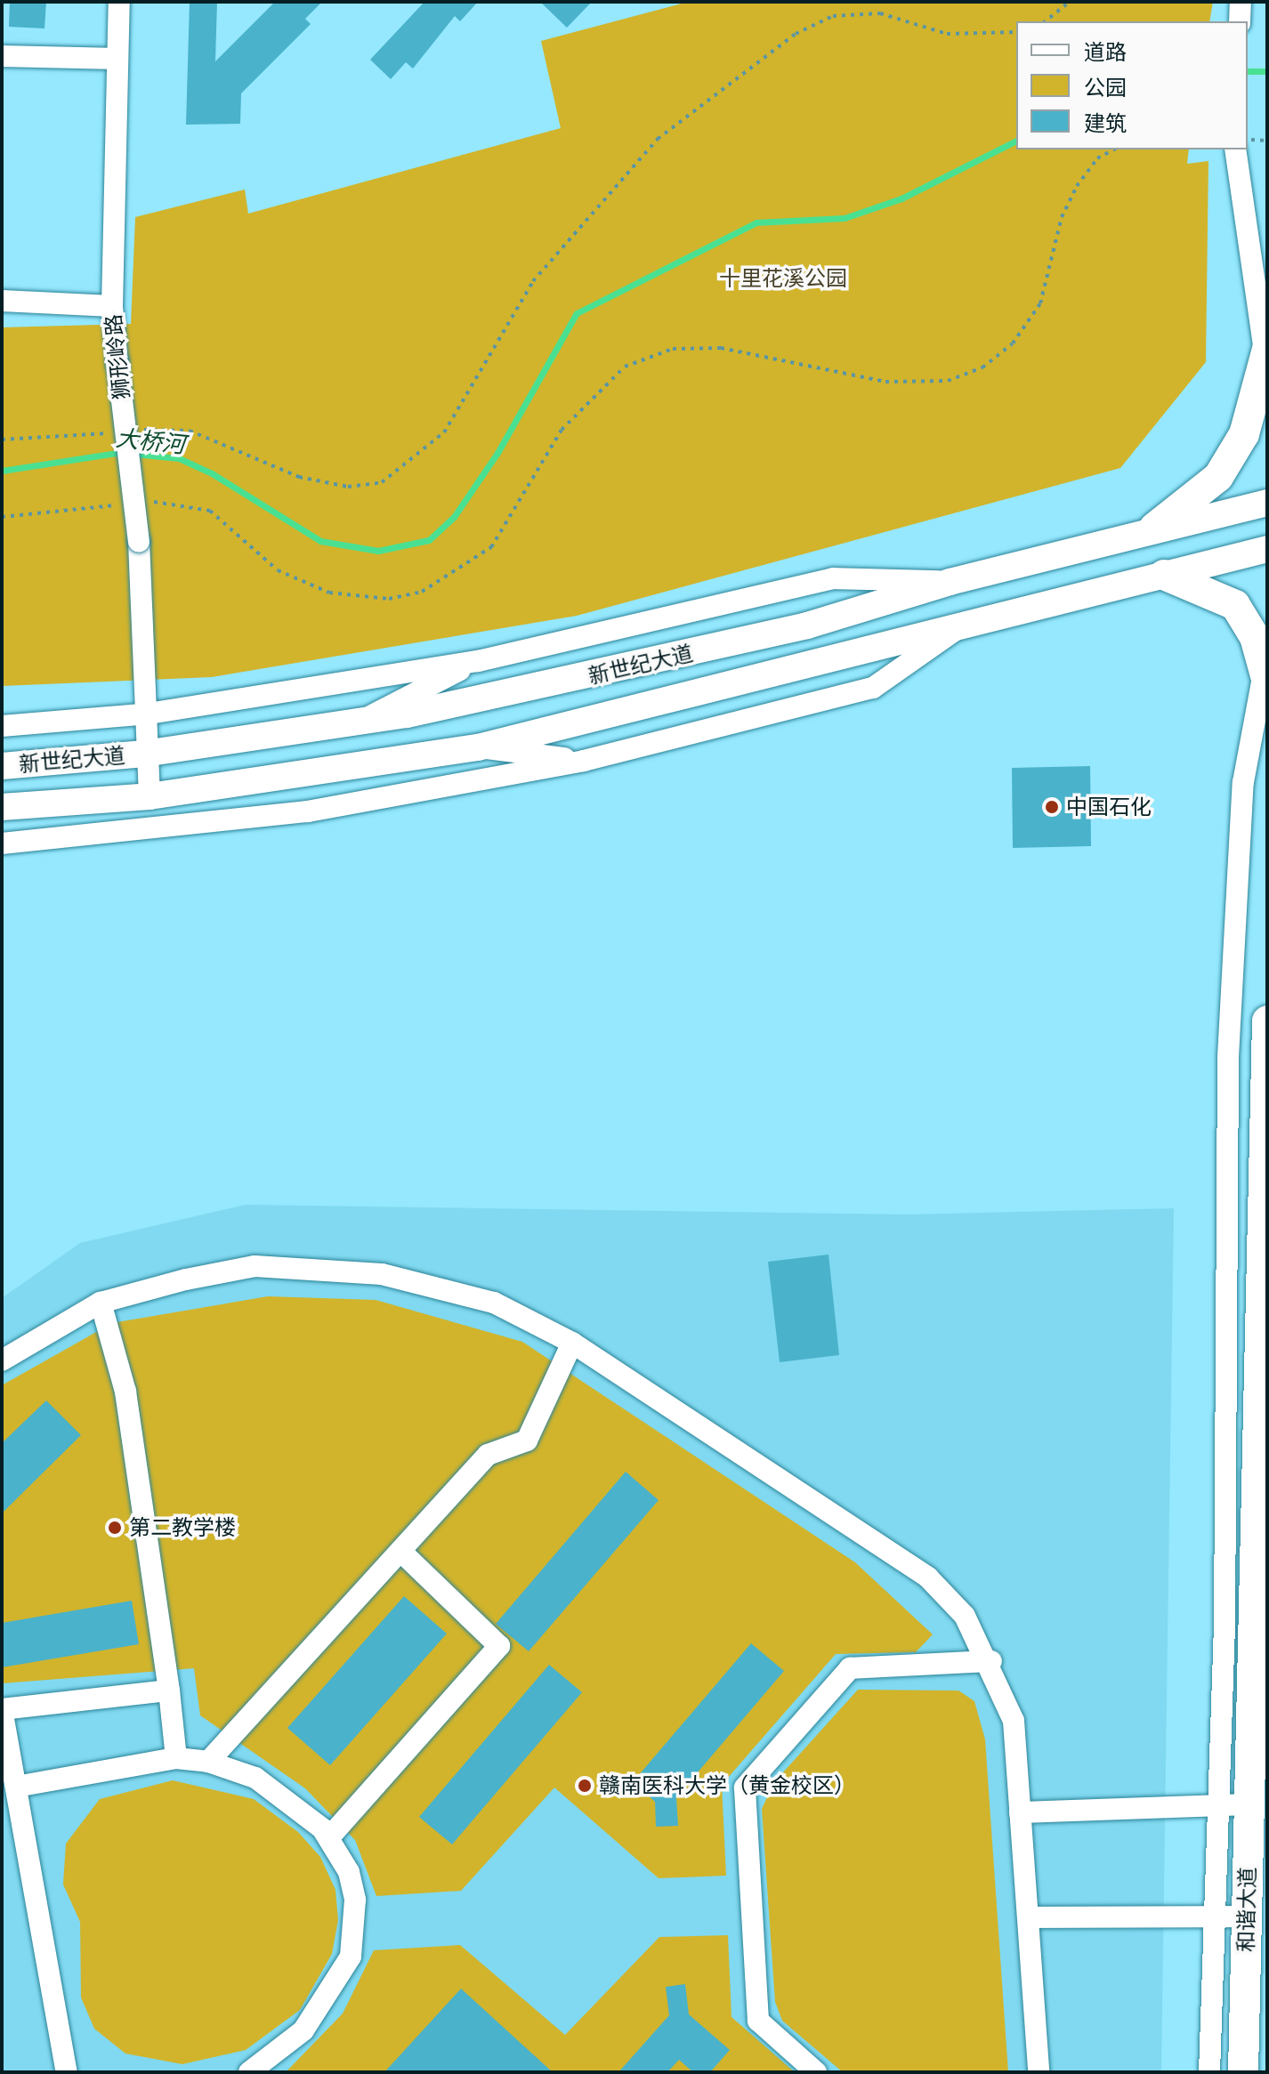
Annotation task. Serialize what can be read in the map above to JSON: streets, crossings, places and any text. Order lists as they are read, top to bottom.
{
  "streets": {
    "highway": ["和谐大道"],
    "main road": ["新世纪大道"],
    "street": ["狮形岭路"]
  },
  "crossings": [
    ["狮形岭路", "新世纪大道"]
  ],
  "water": ["大桥河"],
  "parks": ["十里花溪公园"],
  "places": ["中国石化", "第二教学楼", "赣南医科大学（黄金校区）"],
  "legend": ["道路", "公园", "建筑"]
}
